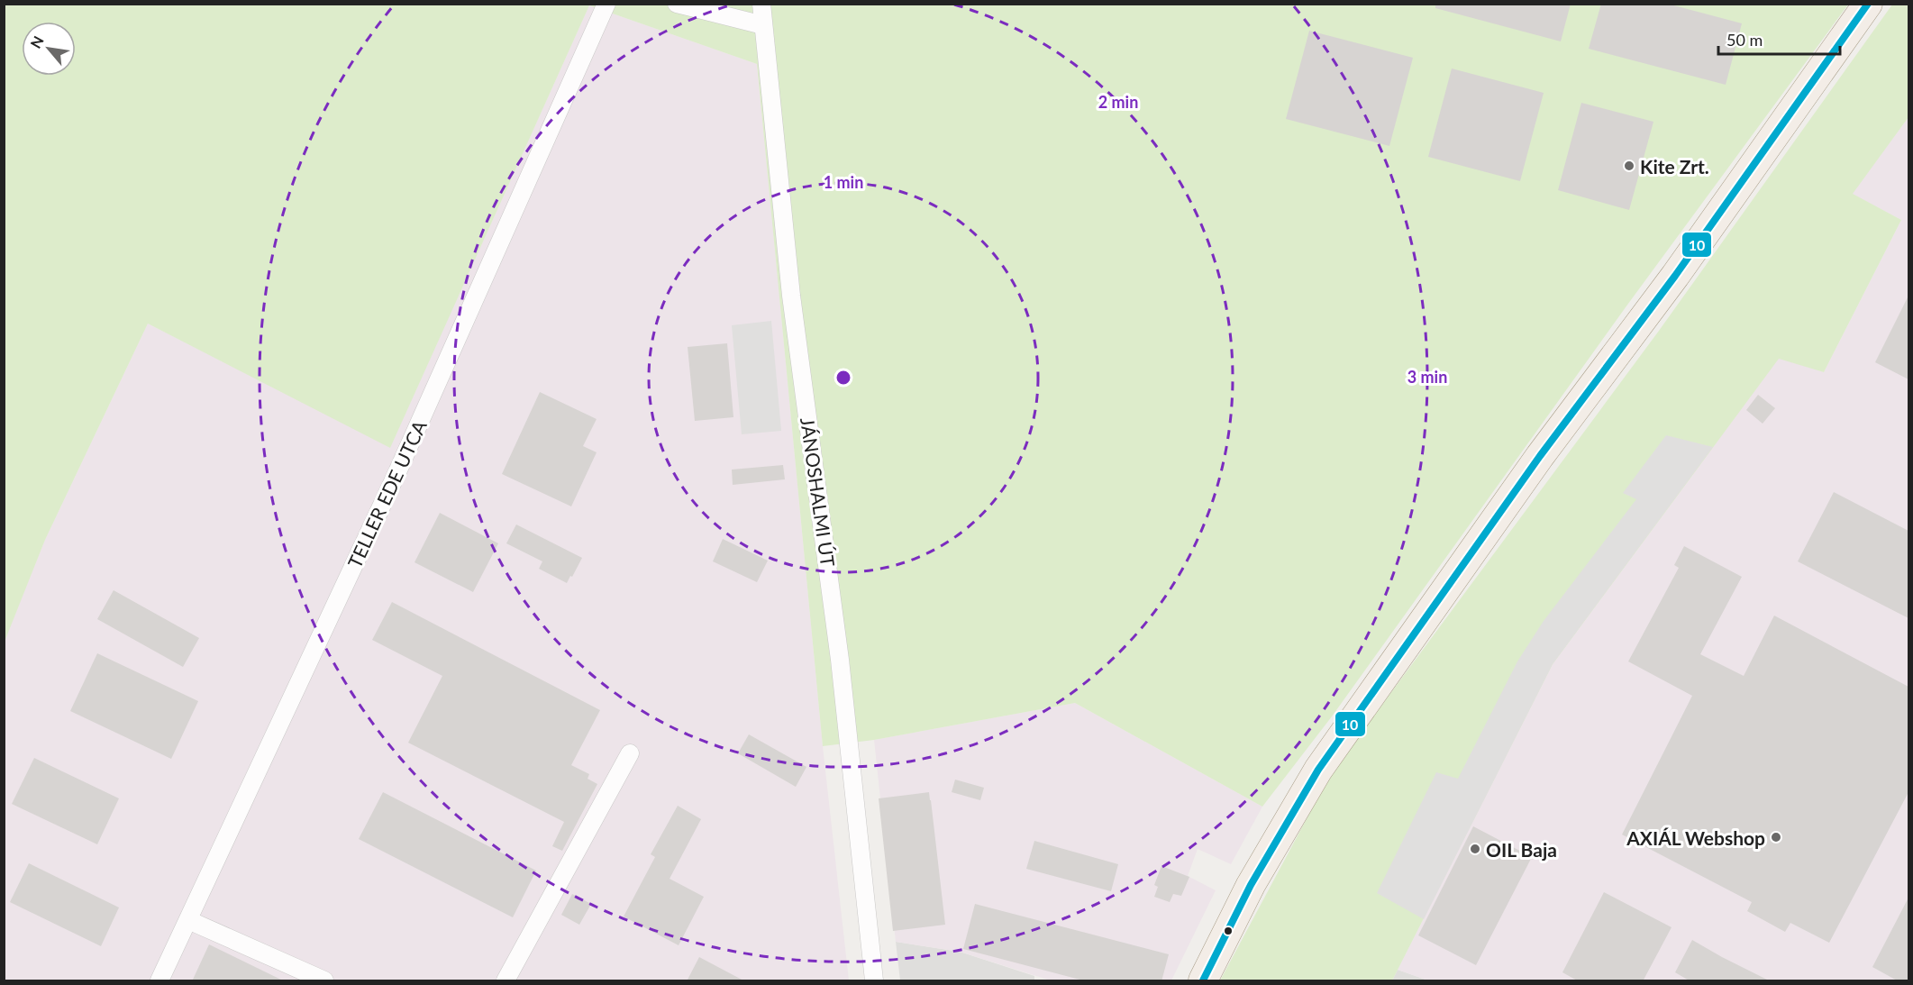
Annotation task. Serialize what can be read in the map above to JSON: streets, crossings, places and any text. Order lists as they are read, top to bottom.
{
  "streets": {
    "street": ["JÁNOSHALMI ÚT", "TELLER EDE UTCA"]
  },
  "places": ["Kite Zrt.", "AXIÁL Webshop", "OIL Baja"],
  "lines": ["transit line 10"],
  "scale_bar": "50 m",
  "north": "top left",
  "rings": ["2 min", "1 min", "3 min"]
}
